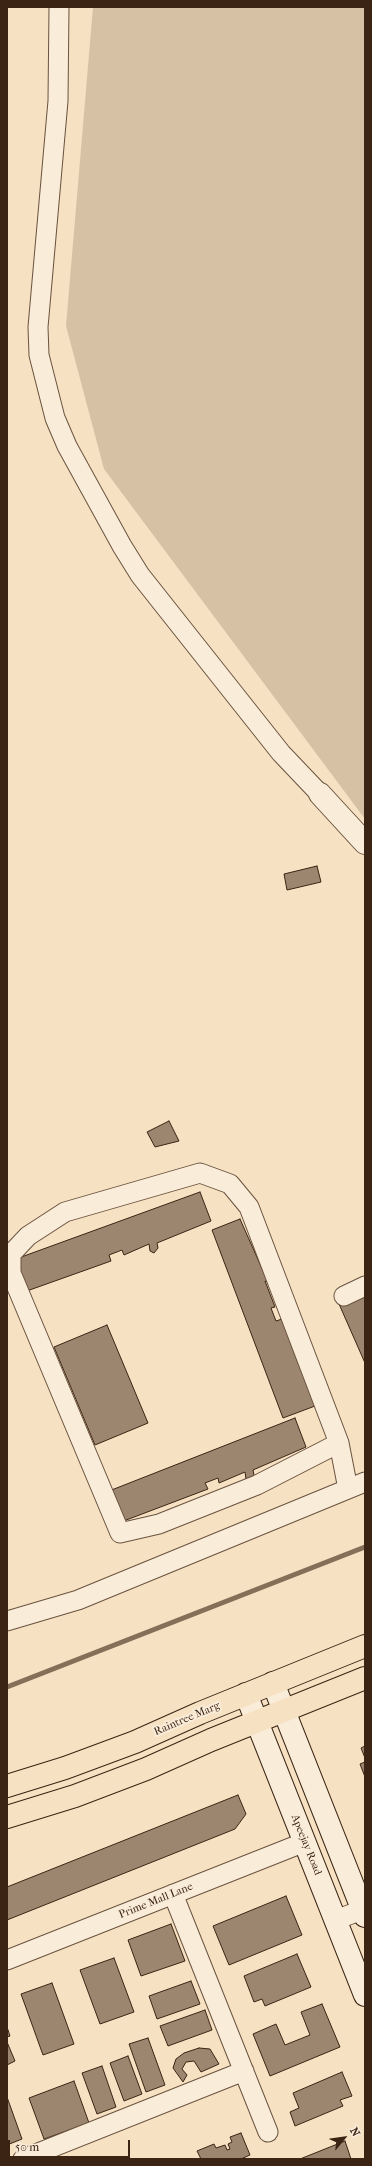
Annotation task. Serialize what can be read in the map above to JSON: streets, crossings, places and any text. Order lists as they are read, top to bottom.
{
  "streets": {
    "main road": ["Raintree Marg", "Apeejay Road"],
    "street": ["Prime Mall Lane"]
  },
  "crossings": [
    ["Raintree Marg", "Apeejay Road"],
    ["Apeejay Road", "Prime Mall Lane"]
  ],
  "scale_bar": "50 m",
  "north": "top right"
}
